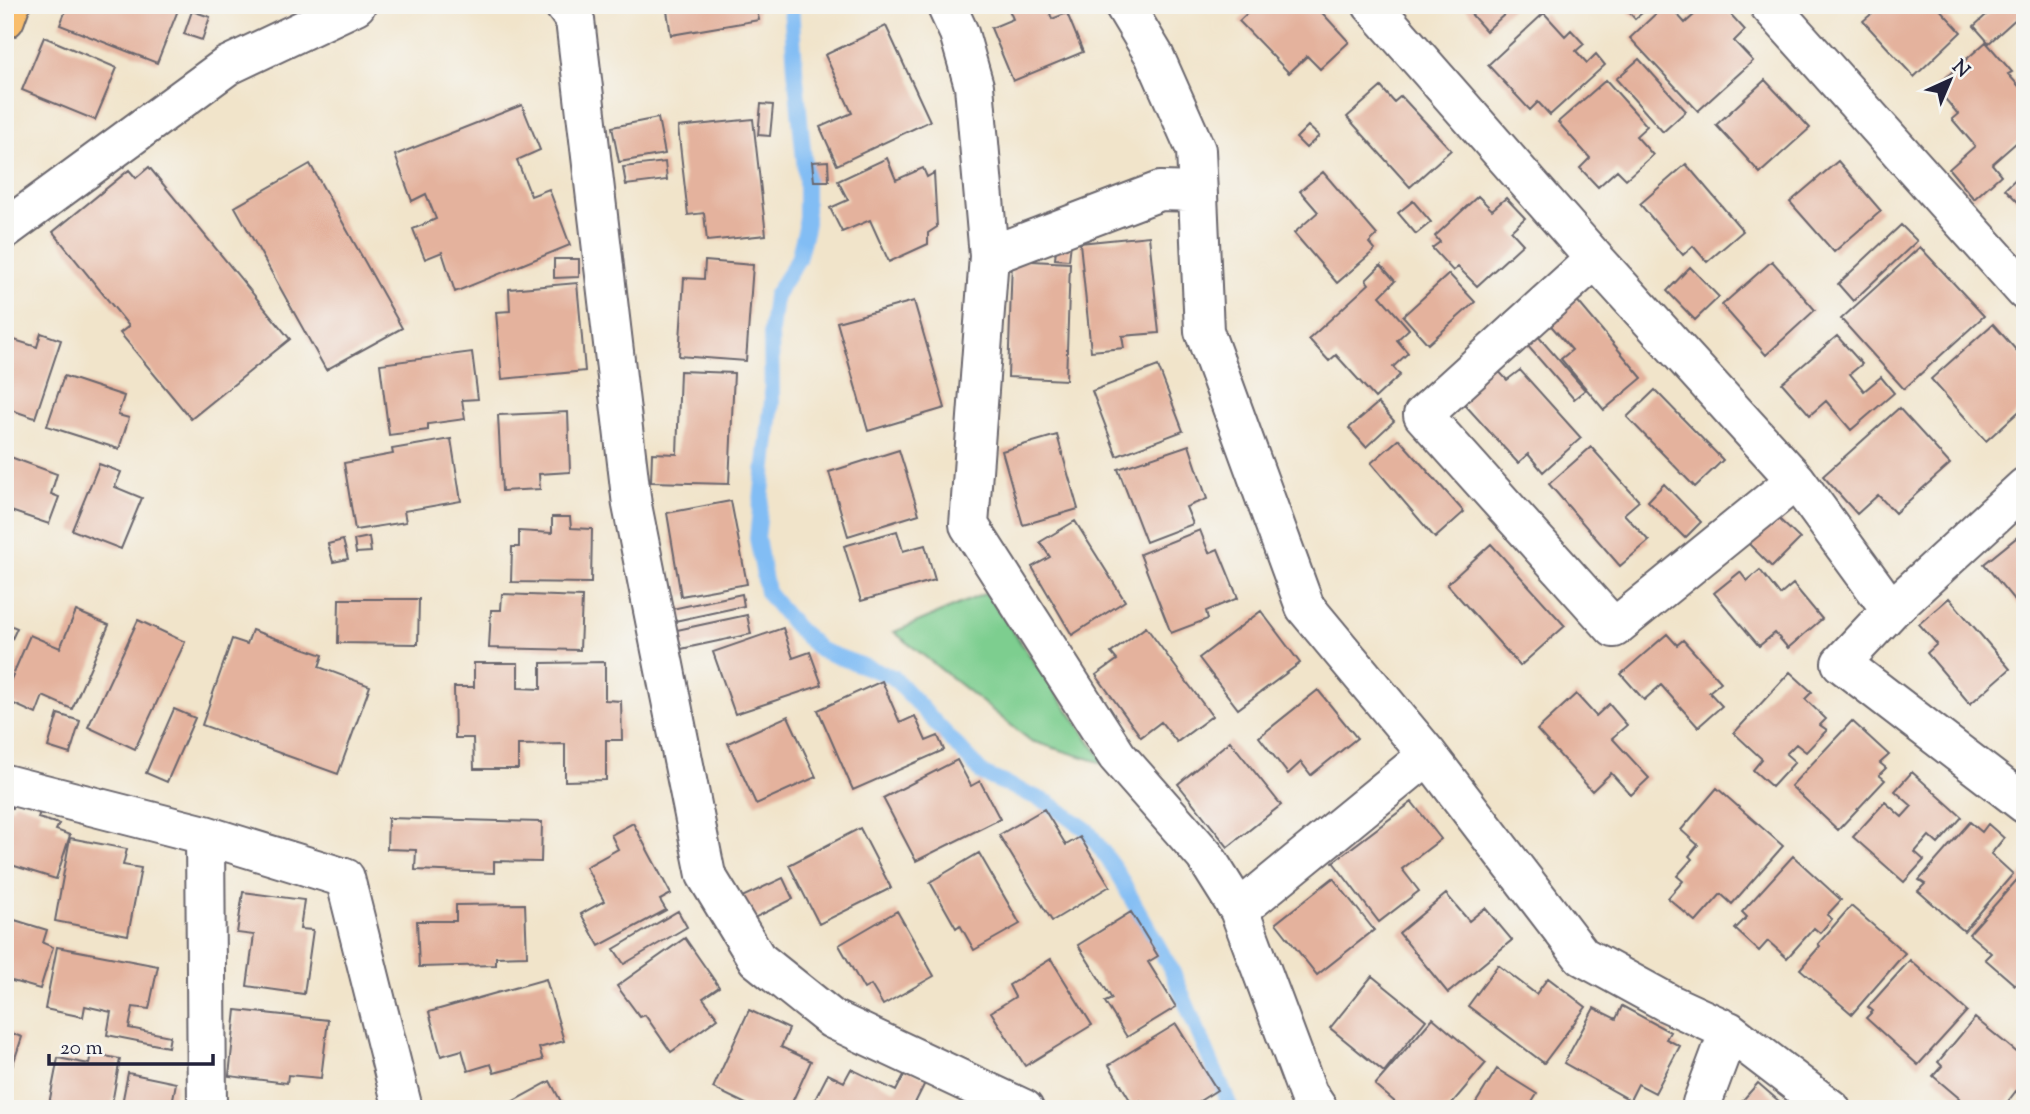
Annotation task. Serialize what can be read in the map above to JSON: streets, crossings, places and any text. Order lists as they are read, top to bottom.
{
  "scale_bar": "20 m",
  "north": "top right"
}
